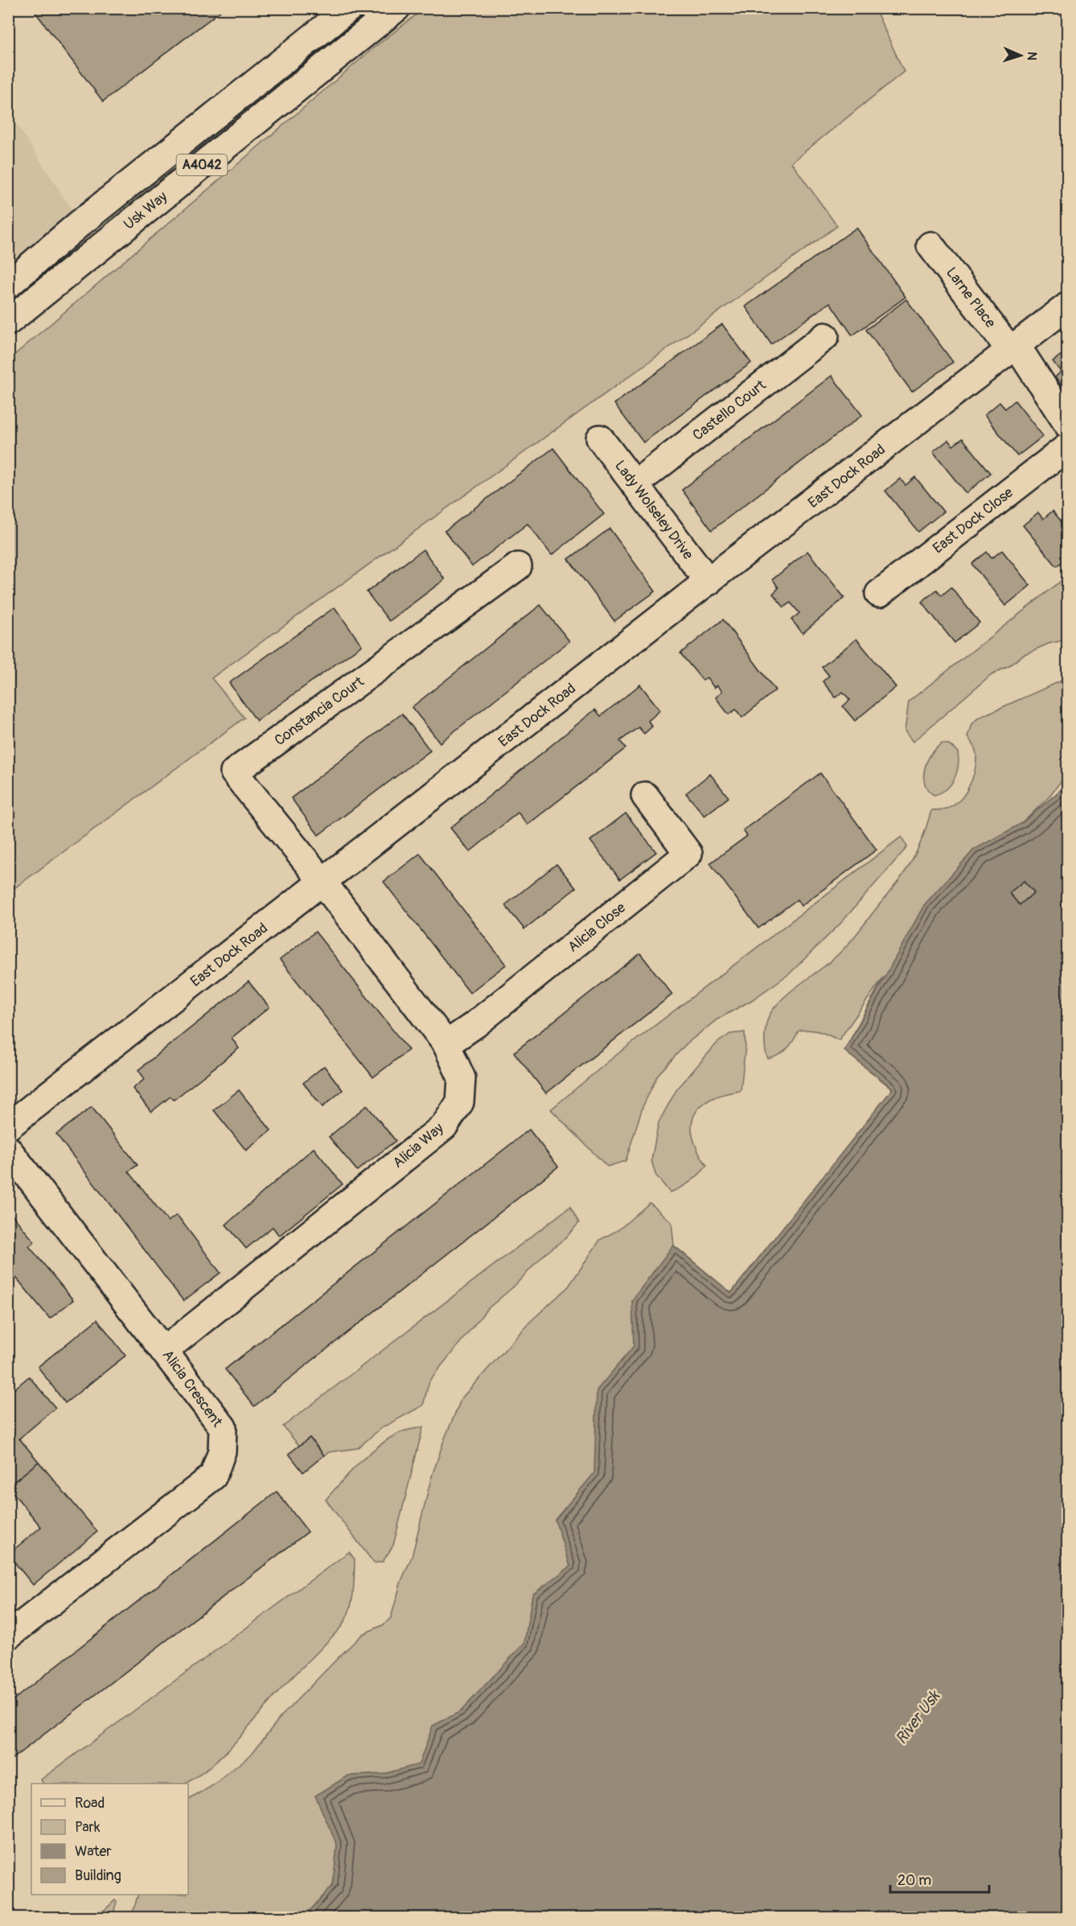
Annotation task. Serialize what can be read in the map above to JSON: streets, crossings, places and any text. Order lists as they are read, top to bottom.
{
  "streets": {
    "street": [
      "A4042",
      "Usk Way",
      "Larne Place",
      "Castello Court",
      "East Dock Road",
      "Lady Wolseley Drive",
      "East Dock Close",
      "Constancia Court",
      "Alicia Close",
      "Alicia Way",
      "Alicia Crescent"
    ]
  },
  "crossings": [
    ["Larne Place", "East Dock Road"],
    ["Castello Court", "Lady Wolseley Drive"],
    ["East Dock Road", "Lady Wolseley Drive"],
    ["East Dock Road", "Constancia Court"],
    ["East Dock Road", "Alicia Way"],
    ["Constancia Court", "Alicia Way"],
    ["Alicia Close", "Alicia Way"],
    ["Alicia Way", "Alicia Crescent"]
  ],
  "water": ["River Usk"],
  "legend": [
    "Road",
    "Park",
    "Water",
    "Building"
  ],
  "scale_bar": "20 m",
  "north": "right"
}
